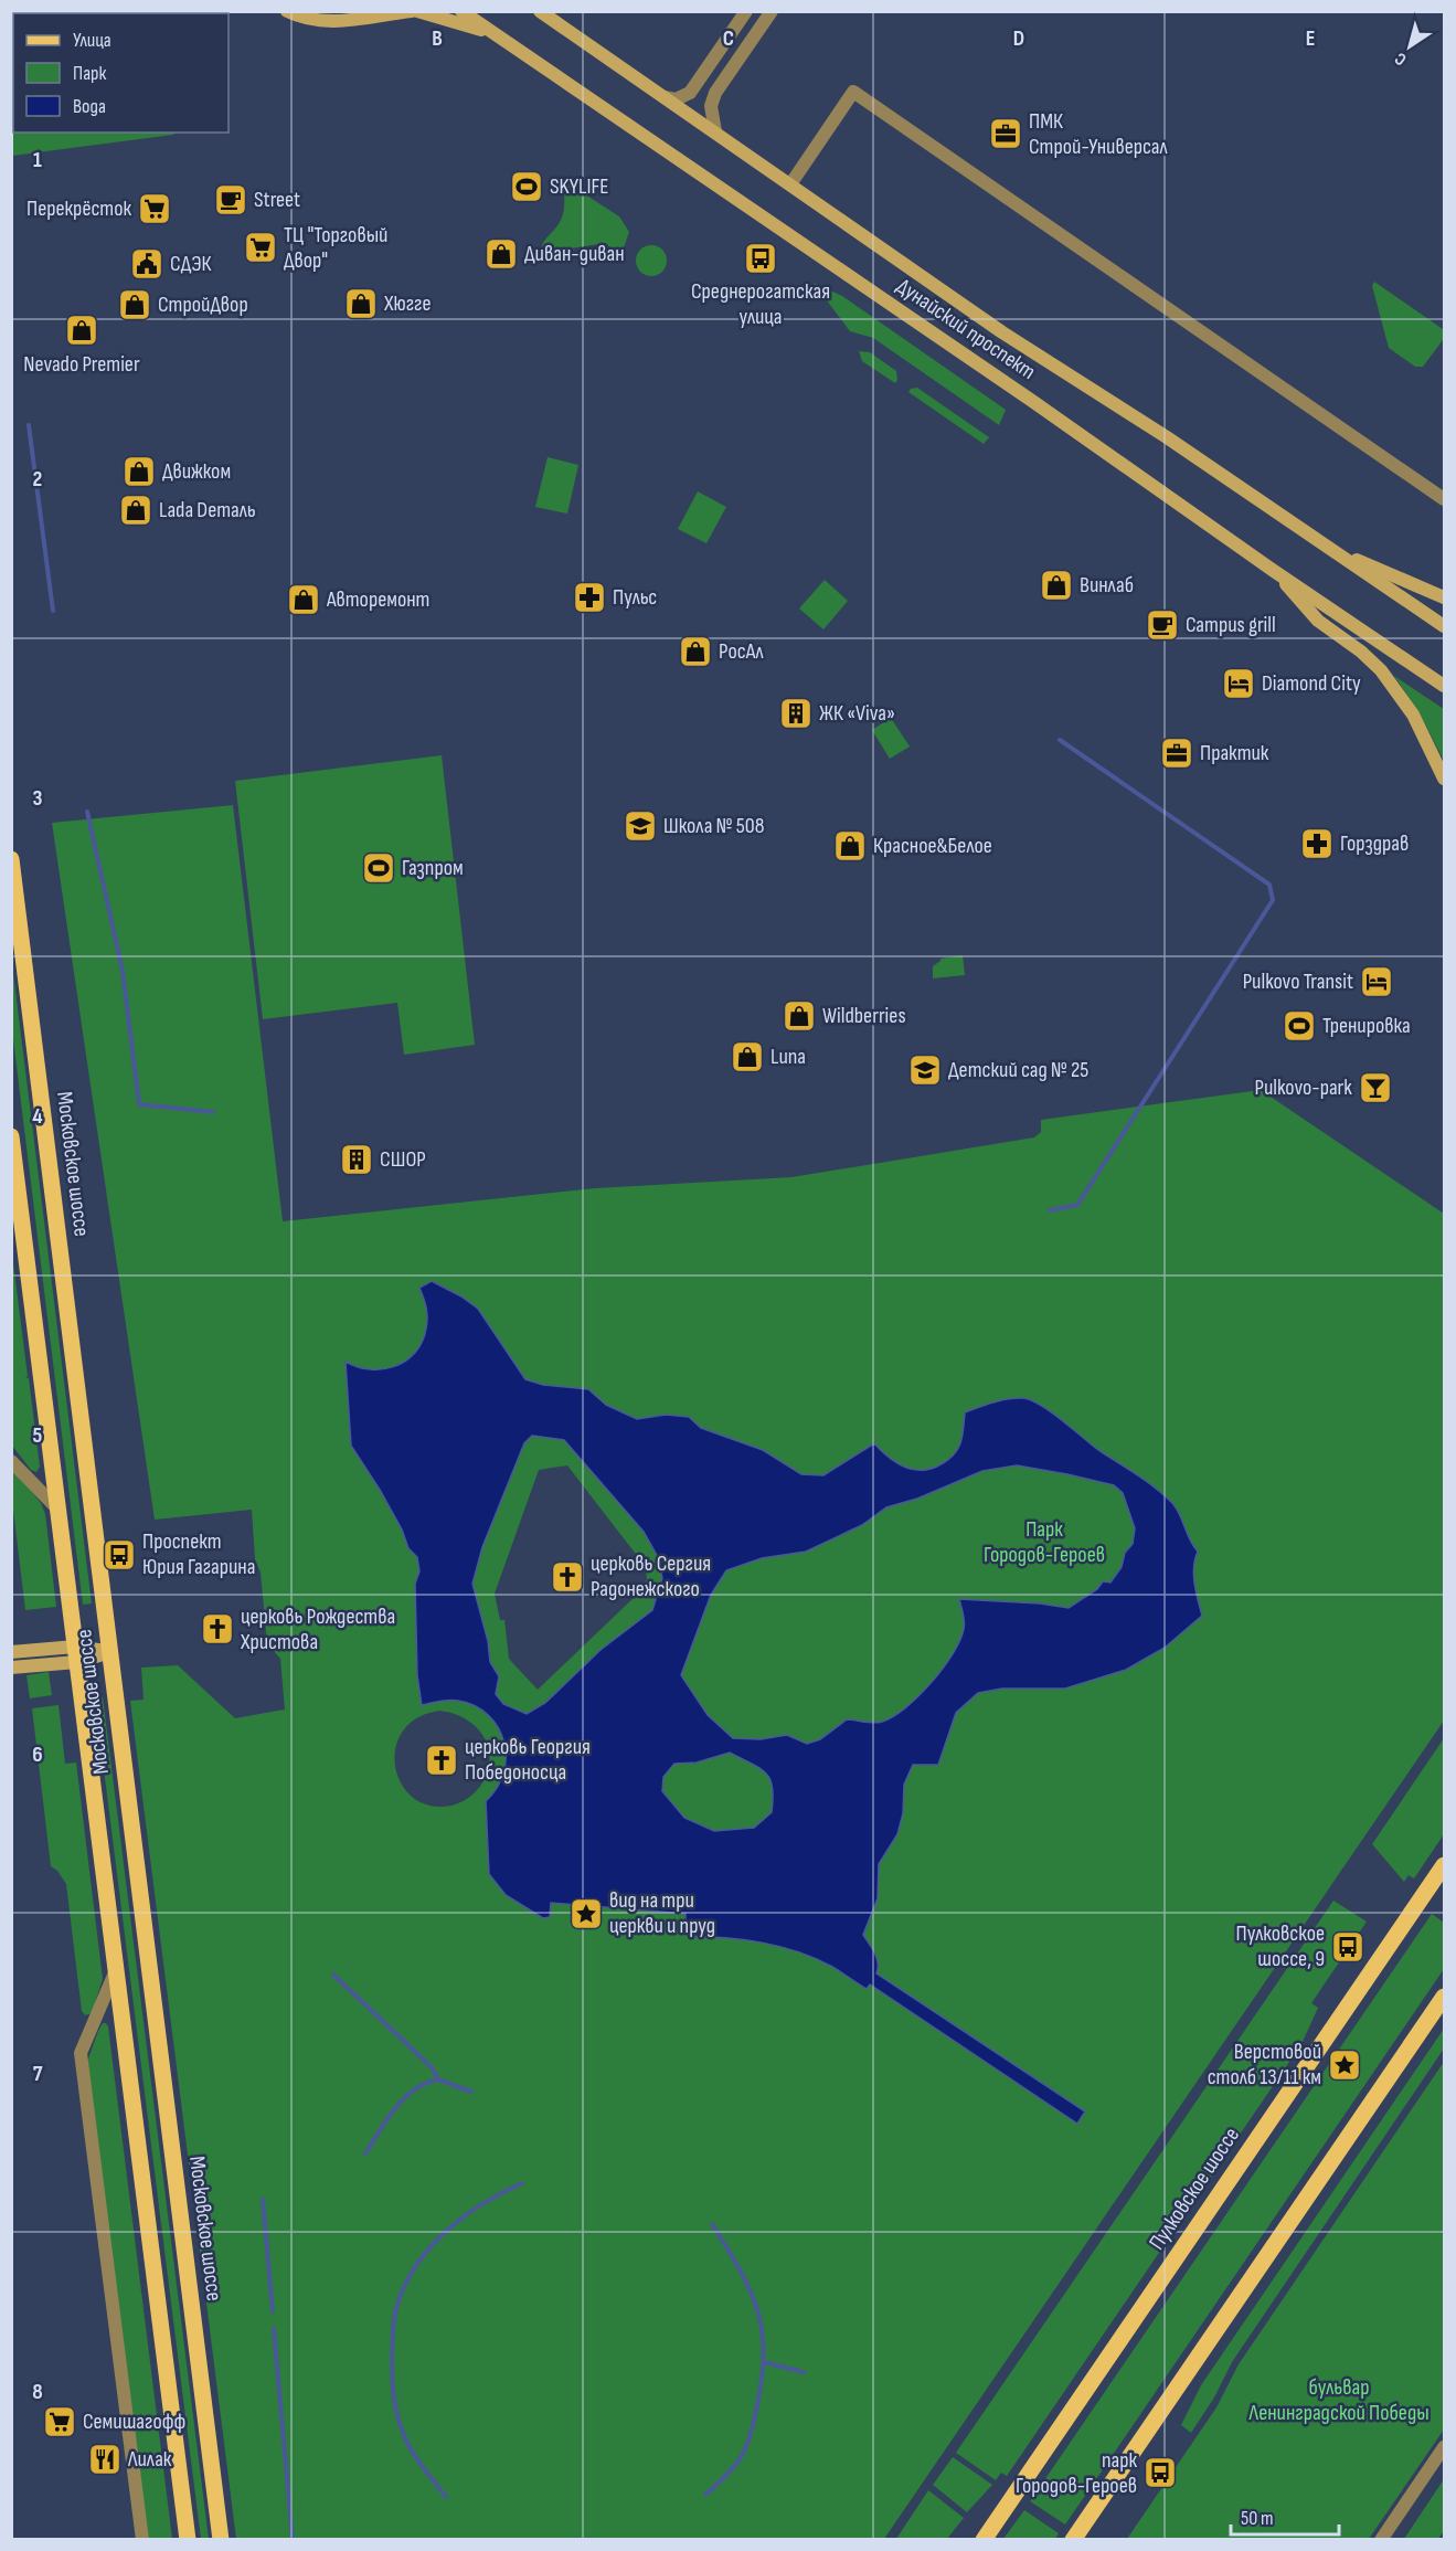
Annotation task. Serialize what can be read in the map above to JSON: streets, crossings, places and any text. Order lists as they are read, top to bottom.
{
  "streets": {
    "main road": ["Дунайский проспект", "Московское шоссе", "Пулковское шоссе"]
  },
  "parks": ["Парк Городов-Героев", "бульвар Ленинградской Победы"],
  "places": {
    "office": ["ПМК Строй-Универсал", "Практик"],
    "sports": ["SKYLIFE", "Газпром", "Тренировка"],
    "cafe": ["Street", "Campus grill"],
    "supermarket": ["Перекрёсток", "ТЦ \"Торговый Двор\"", "Семишагофф"],
    "shop": [
      "Диван-диван",
      "Хюгге",
      "СтройДвор",
      "Nevado Premier",
      "Движком",
      "Lada Dеталь",
      "Винлаб",
      "Авторемонт",
      "РосАл",
      "Красное&Белое",
      "Wildberries",
      "Luna"
    ],
    "bus stop": [
      "Среднерогатская улица",
      "Проспект Юрия Гагарина",
      "Пулковское шоссе, 9",
      "парк Городов-Героев"
    ],
    "public building": ["СДЭК"],
    "pharmacy": ["Пульс", "Горздрав"],
    "hotel": ["Diamond City", "Pulkovo Transit"],
    "building": ["ЖК «Viva»", "СШОР"],
    "school or university": ["Школа № 508", "Детский сад № 25"],
    "bar": ["Pulkovo-park"],
    "church": ["церковь Сергия Радонежского", "церковь Рождества Христова", "церковь Георгия Победоносца"],
    "place": ["вид на три церкви и пруд", "Верстовой столб 13/11 км"],
    "restaurant": ["Лилак"]
  },
  "legend": ["Улица", "Парк", "Вода"],
  "scale_bar": "50 m",
  "north": "bottom left",
  "grid": {
    "columns": [
      "B",
      "C",
      "D",
      "E"
    ],
    "rows": [
      "1",
      "2",
      "3",
      "4",
      "5",
      "6",
      "7",
      "8"
    ]
  }
}
